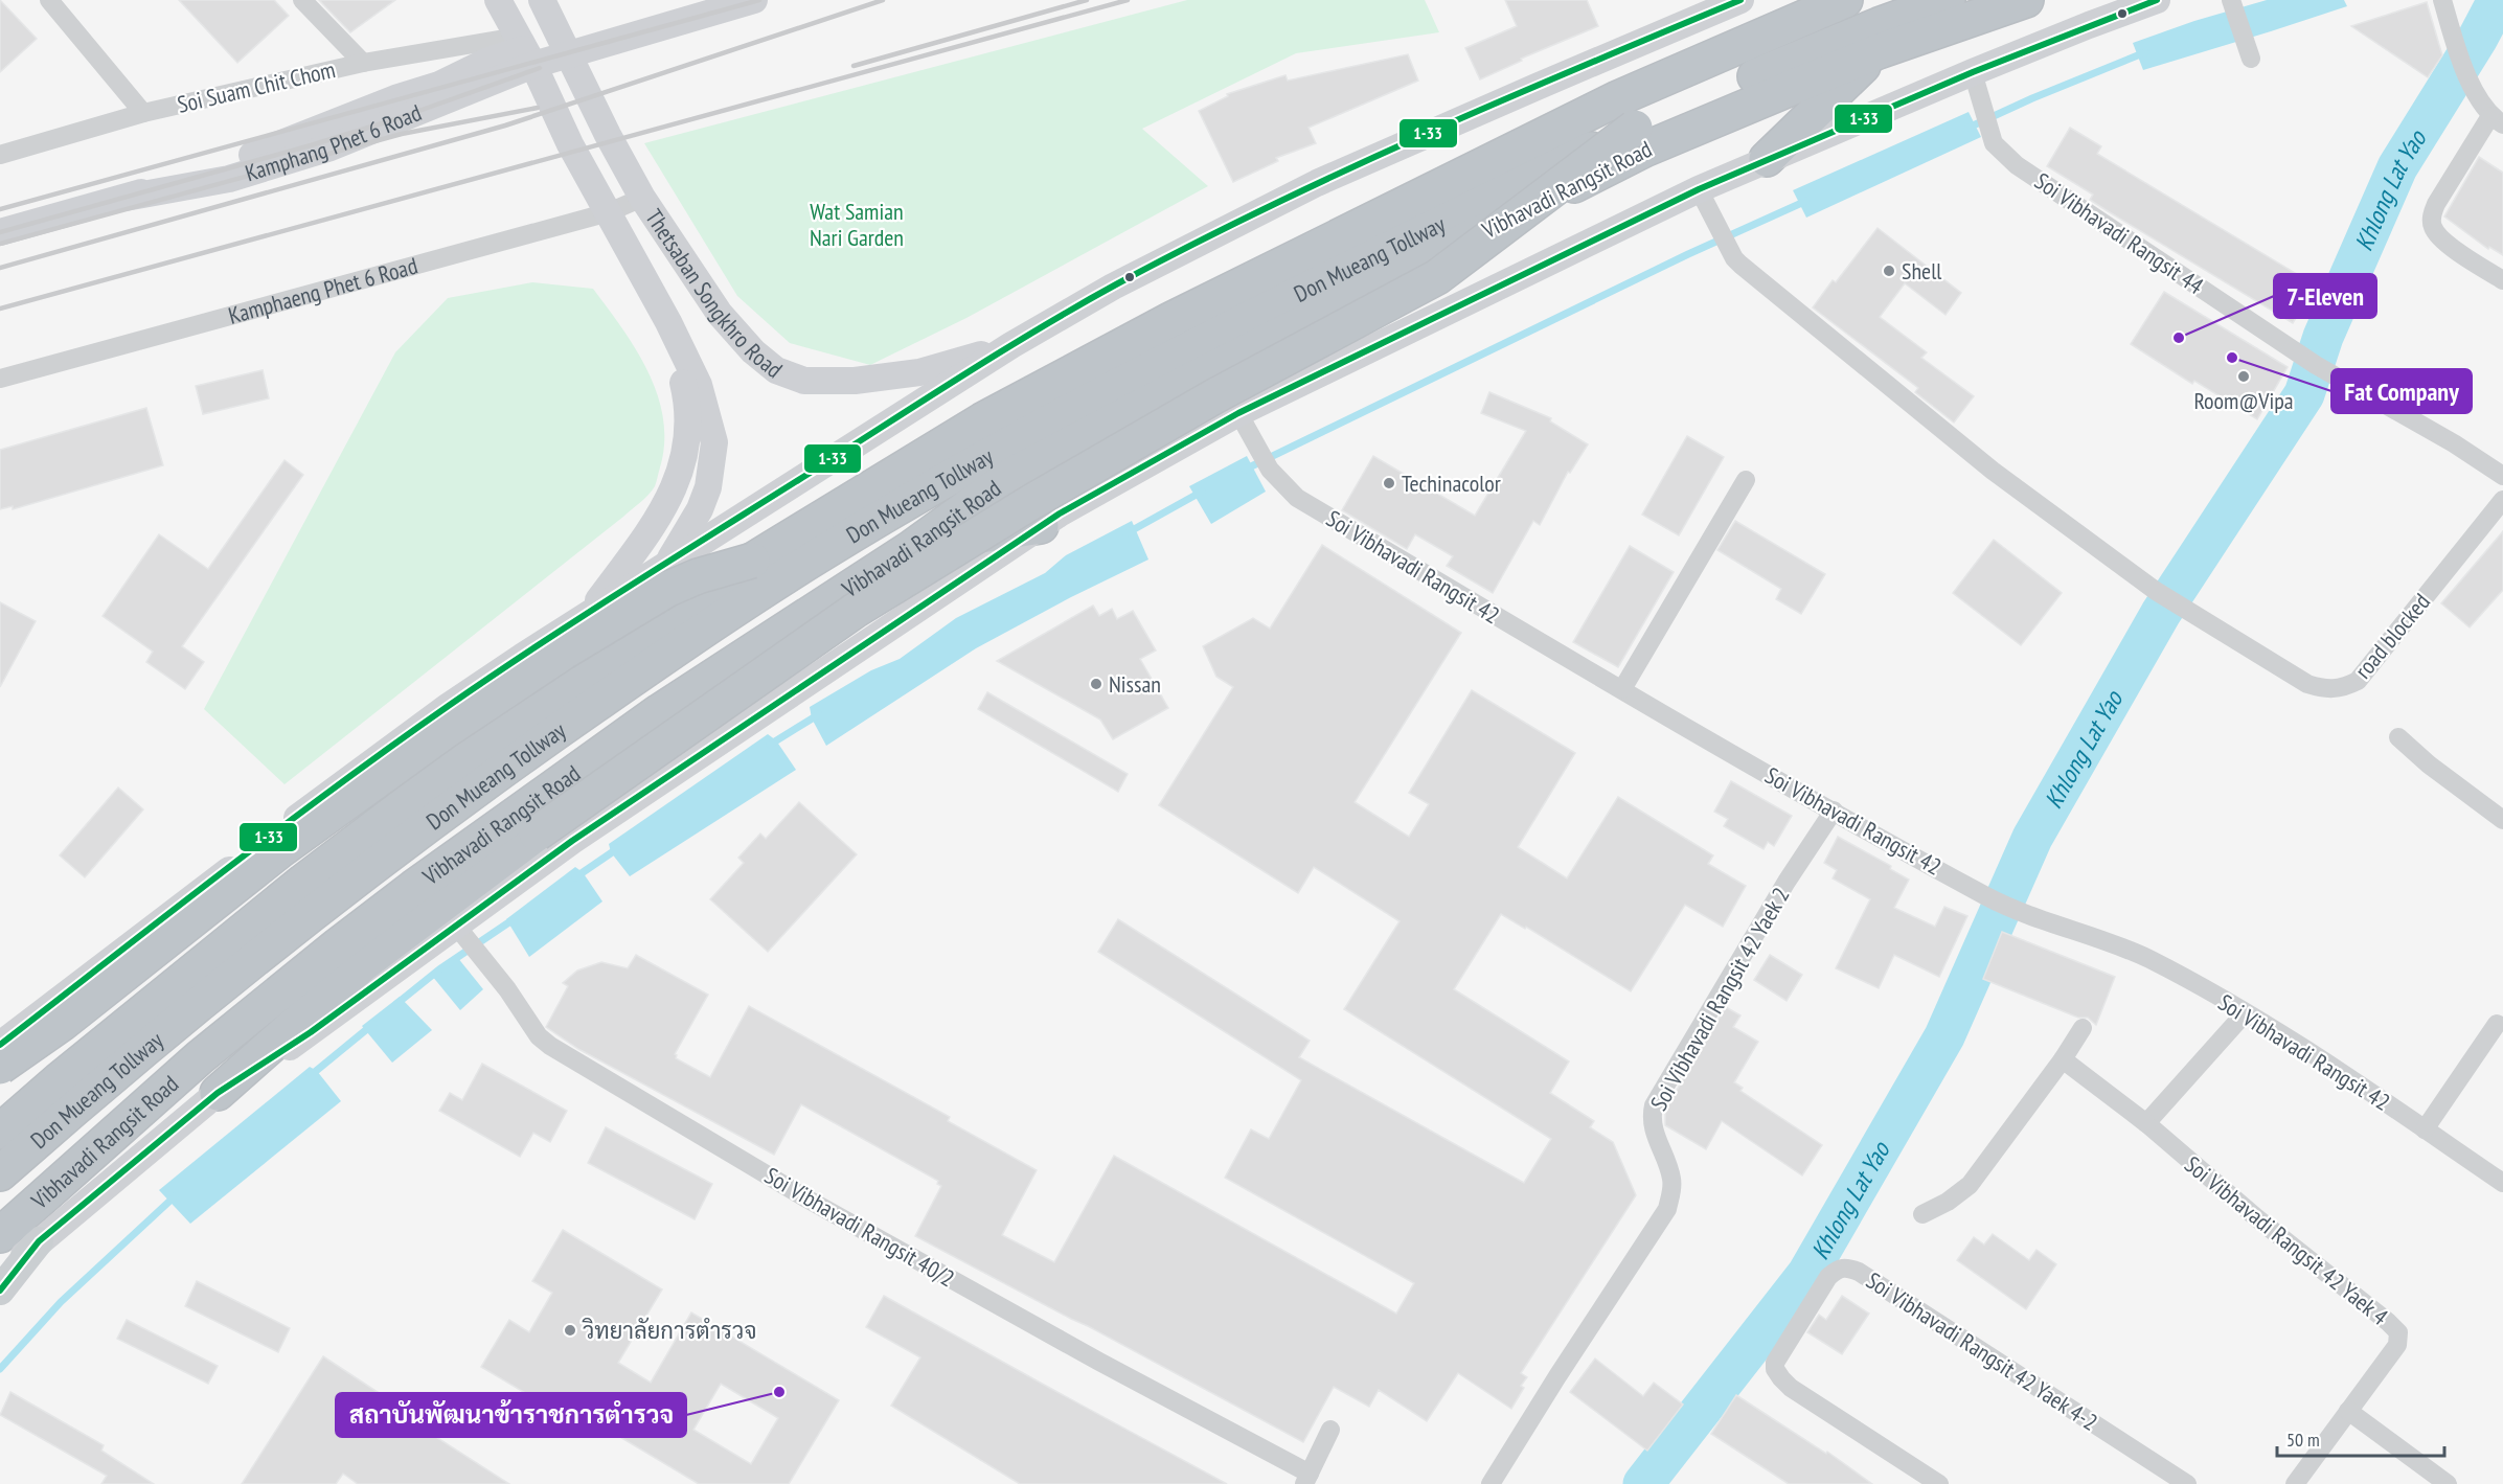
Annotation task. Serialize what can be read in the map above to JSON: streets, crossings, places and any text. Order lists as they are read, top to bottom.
{
  "streets": {
    "highway": ["Vibhavadi Rangsit Road", "Don Mueang Tollway"],
    "main road": ["Kamphang Phet 6 Road", "Thetsaban Songkhro Road"],
    "street": [
      "Soi Suam Chit Chom",
      "Soi Vibhavadi Rangsit 44",
      "Kamphaeng Phet 6 Road",
      "Soi Vibhavadi Rangsit 42",
      "road blocked",
      "Soi Vibhavadi Rangsit 42 Yaek 2",
      "Soi Vibhavadi Rangsit 40/2",
      "Soi Vibhavadi Rangsit 42 Yaek 4",
      "Soi Vibhavadi Rangsit 42 Yaek 4-2"
    ]
  },
  "crossings": [
    ["Soi Suam Chit Chom", "Kamphang Phet 6 Road"],
    ["Soi Suam Chit Chom", "Thetsaban Songkhro Road"],
    ["Kamphang Phet 6 Road", "Thetsaban Songkhro Road"],
    ["Vibhavadi Rangsit Road", "Soi Vibhavadi Rangsit 44"],
    ["Vibhavadi Rangsit Road", "Soi Vibhavadi Rangsit 42"],
    ["Vibhavadi Rangsit Road", "road blocked"],
    ["Vibhavadi Rangsit Road", "Soi Vibhavadi Rangsit 40/2"],
    ["Thetsaban Songkhro Road", "Kamphaeng Phet 6 Road"],
    ["Soi Vibhavadi Rangsit 42", "Soi Vibhavadi Rangsit 42 Yaek 2"]
  ],
  "water": ["Khlong Lat Yao"],
  "parks": ["Wat Samian Nari Garden"],
  "places": [
    "Shell",
    "7-Eleven",
    "Fat Company",
    "Room@Vipa",
    "Techinacolor",
    "Nissan",
    "วิทยาลัยการตำรวจ",
    "สถาบันพัฒนาข้าราชการตำรวจ"
  ],
  "lines": ["transit line 1-33"],
  "scale_bar": "50 m"
}
